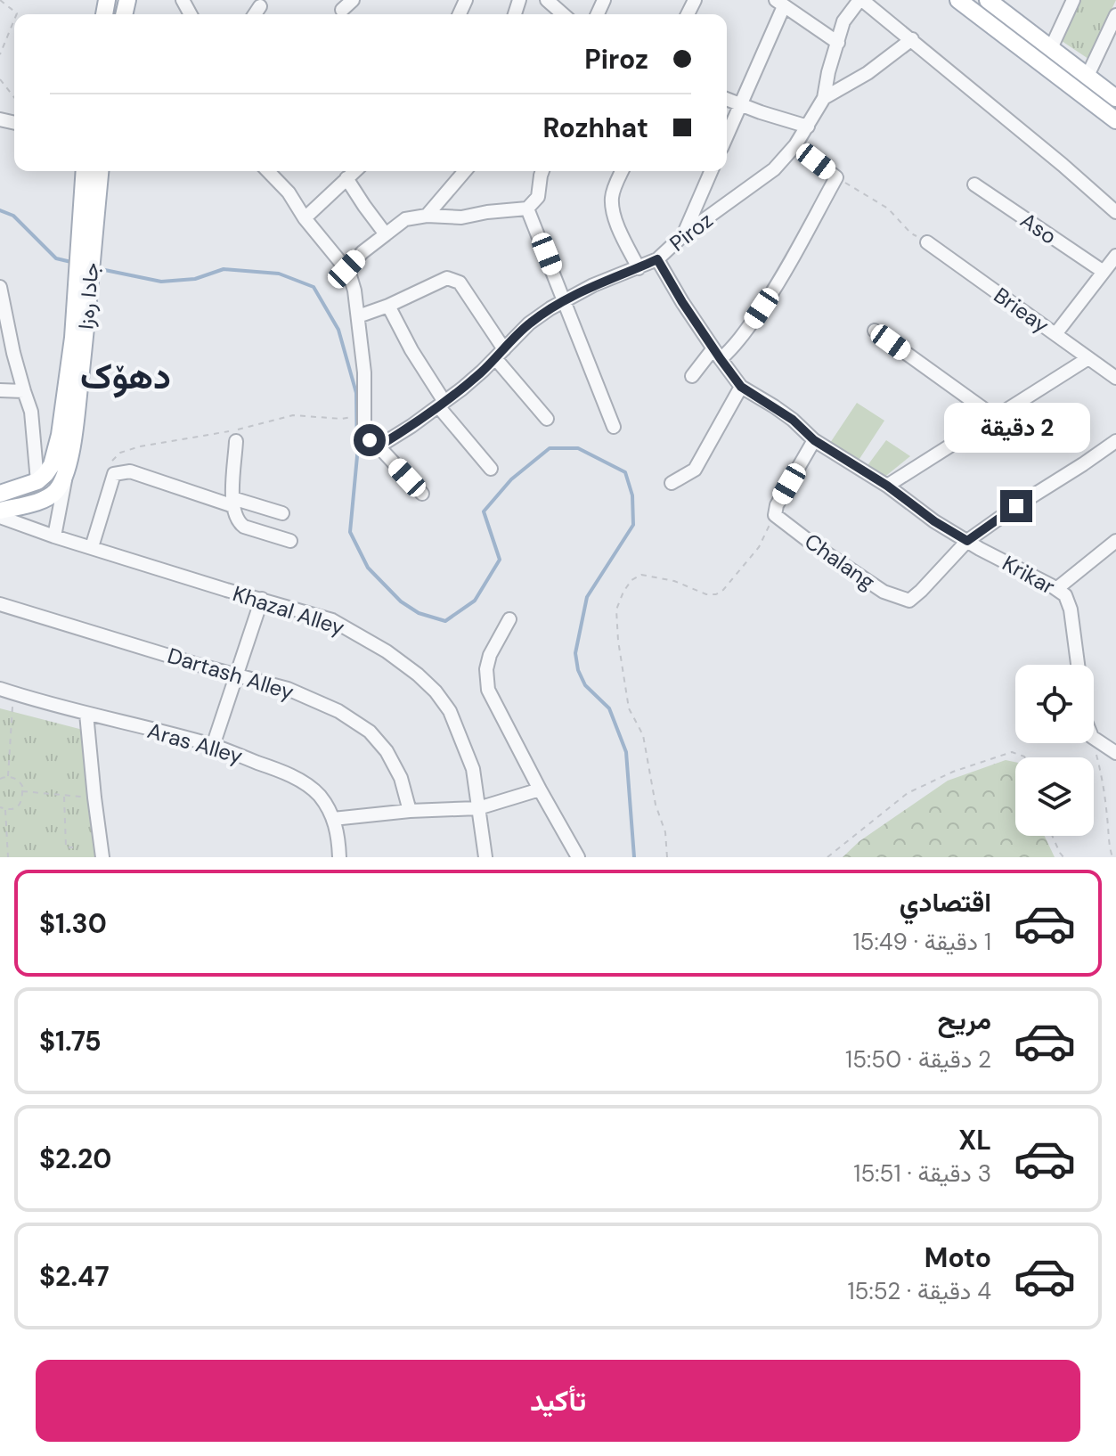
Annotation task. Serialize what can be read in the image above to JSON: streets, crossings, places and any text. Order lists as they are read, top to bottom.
{
  "streets": {
    "main road": ["جادا ره‌زا"],
    "street": [
      "Aso",
      "Piroz",
      "Brieay",
      "Chalang",
      "Krikar",
      "Khazal Alley",
      "Dartash Alley",
      "Aras Alley"
    ]
  },
  "crossings": [
    ["Chalang", "Krikar"]
  ],
  "districts": ["دھۆک"],
  "page": {
    "banner": ["Piroz", "Rozhhat"],
    "bubble": "2 دقيقة",
    "list": [
      {
        "name": "اقتصادي",
        "note": "1 دقيقة · 15:49",
        "value": "$1.30"
      },
      {
        "name": "مريح",
        "note": "2 دقيقة · 15:50",
        "value": "$1.75"
      },
      {
        "name": "XL",
        "note": "3 دقيقة · 15:51",
        "value": "$2.20"
      },
      {
        "name": "Moto",
        "note": "4 دقيقة · 15:52",
        "value": "$2.47"
      }
    ],
    "buttons": "تأكيد"
  }
}
